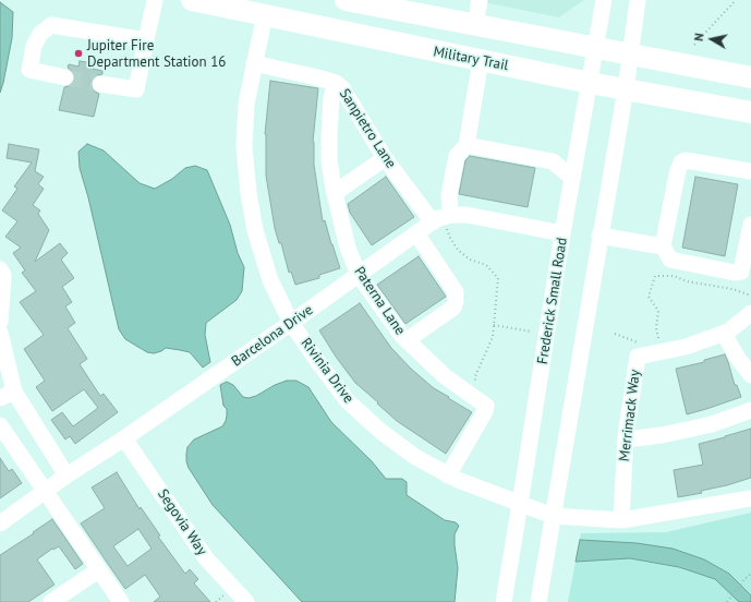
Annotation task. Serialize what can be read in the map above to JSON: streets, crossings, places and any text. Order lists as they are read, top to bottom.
{
  "streets": {
    "main road": ["Military Trail"],
    "street": [
      "Sanpietro Lane",
      "Paterna Lane",
      "Frederick Small Road",
      "Barcelona Drive",
      "Rivinia Drive",
      "Merrimack Way",
      "Segovia Way"
    ]
  },
  "crossings": [
    ["Military Trail", "Frederick Small Road"],
    ["Military Trail", "Rivinia Drive"],
    ["Sanpietro Lane", "Paterna Lane"],
    ["Sanpietro Lane", "Barcelona Drive"],
    ["Sanpietro Lane", "Rivinia Drive"],
    ["Paterna Lane", "Barcelona Drive"],
    ["Frederick Small Road", "Rivinia Drive"],
    ["Barcelona Drive", "Rivinia Drive"],
    ["Barcelona Drive", "Segovia Way"],
    ["Rivinia Drive", "Merrimack Way"]
  ],
  "places": ["Jupiter Fire Department Station 16"],
  "north": "left"
}
